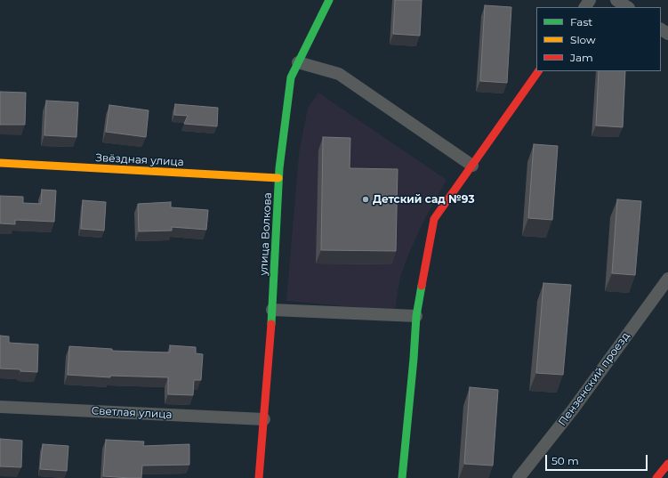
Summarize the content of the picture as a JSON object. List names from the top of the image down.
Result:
{
  "streets": {
    "street": [
      "Звёздная улица",
      "улица Волкова",
      "Пензенский проезд",
      "Светлая улица"
    ]
  },
  "crossings": [
    ["Звёздная улица", "улица Волкова"],
    ["улица Волкова", "Светлая улица"]
  ],
  "places": ["Детский сад №93"],
  "legend": ["Fast", "Slow", "Jam"],
  "scale_bar": "50 m"
}
